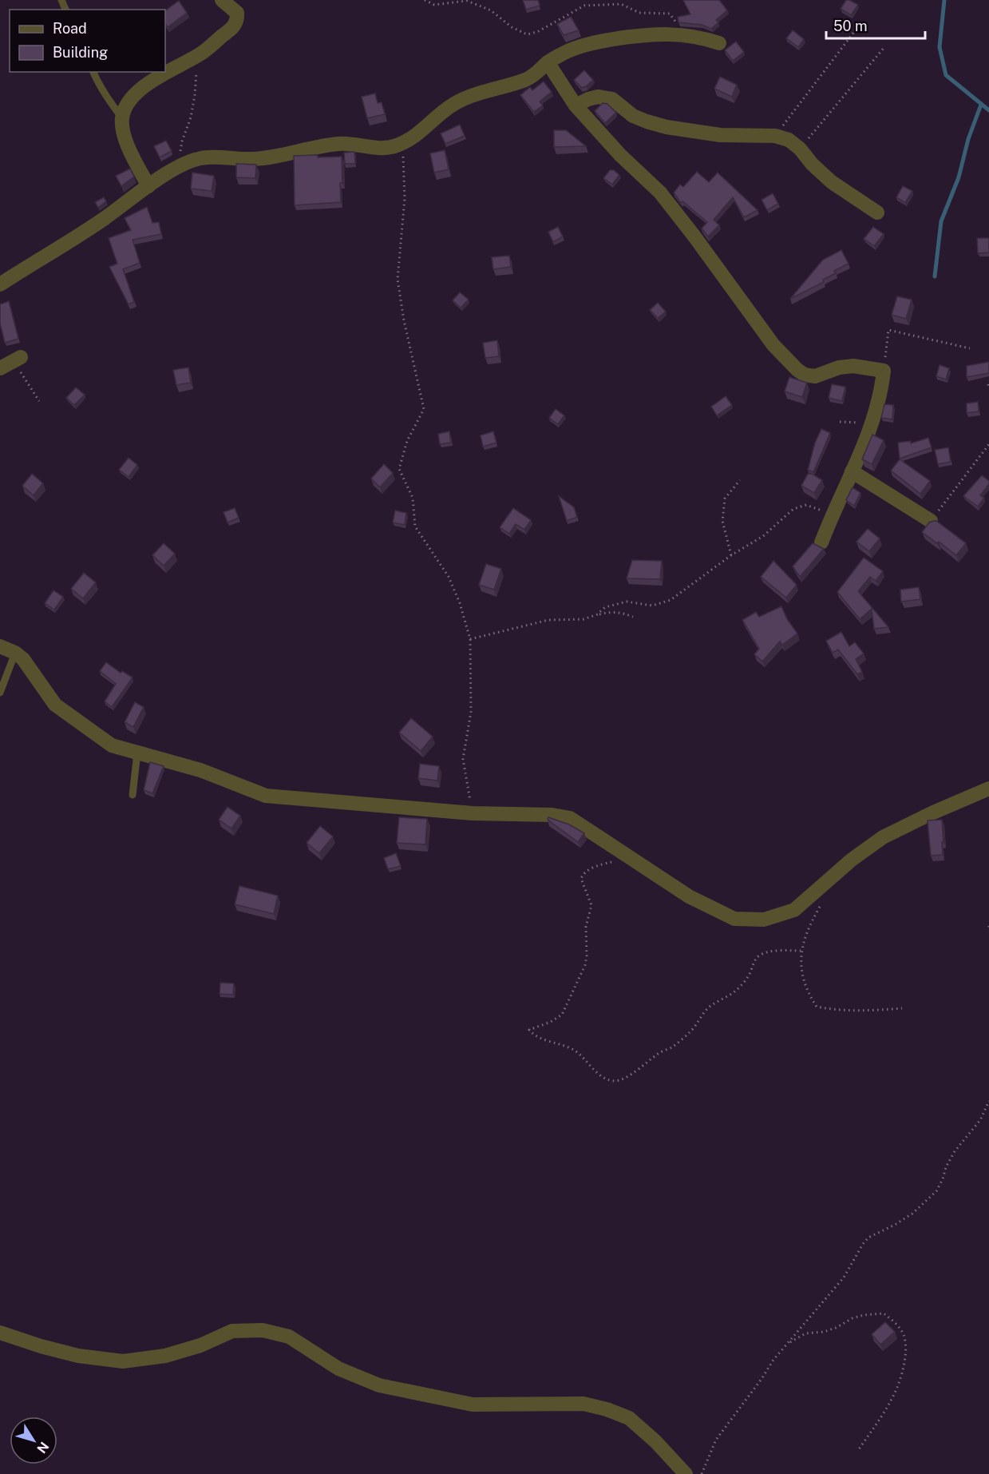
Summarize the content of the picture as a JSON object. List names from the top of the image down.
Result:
{
  "legend": ["Road", "Building"],
  "scale_bar": "50 m",
  "north": "bottom right"
}
